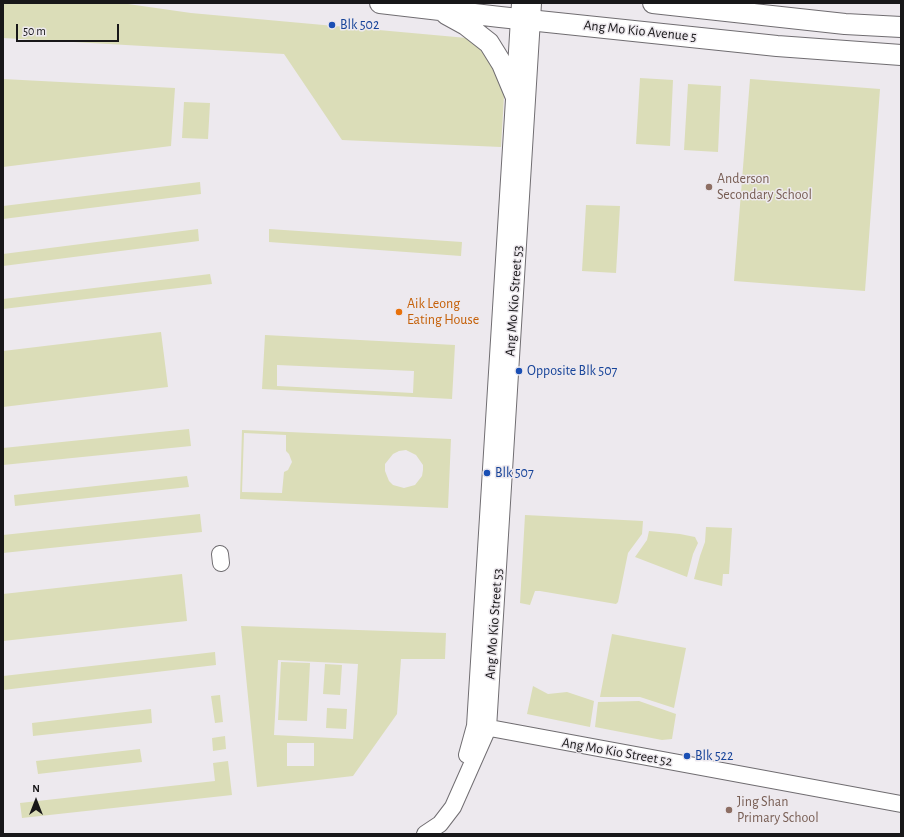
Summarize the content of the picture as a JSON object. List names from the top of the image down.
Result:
{
  "streets": {
    "main road": ["Ang Mo Kio Avenue 5"],
    "street": ["Ang Mo Kio Street 53", "Ang Mo Kio Street 52"]
  },
  "crossings": [
    ["Ang Mo Kio Avenue 5", "Ang Mo Kio Street 53"],
    ["Ang Mo Kio Street 53", "Ang Mo Kio Street 52"]
  ],
  "places": [
    "Blk 502",
    "Anderson Secondary School",
    "Aik Leong Eating House",
    "Opposite Blk 507",
    "Blk 507",
    "Blk 522",
    "Jing Shan Primary School"
  ],
  "scale_bar": "50 m",
  "north": "top"
}
